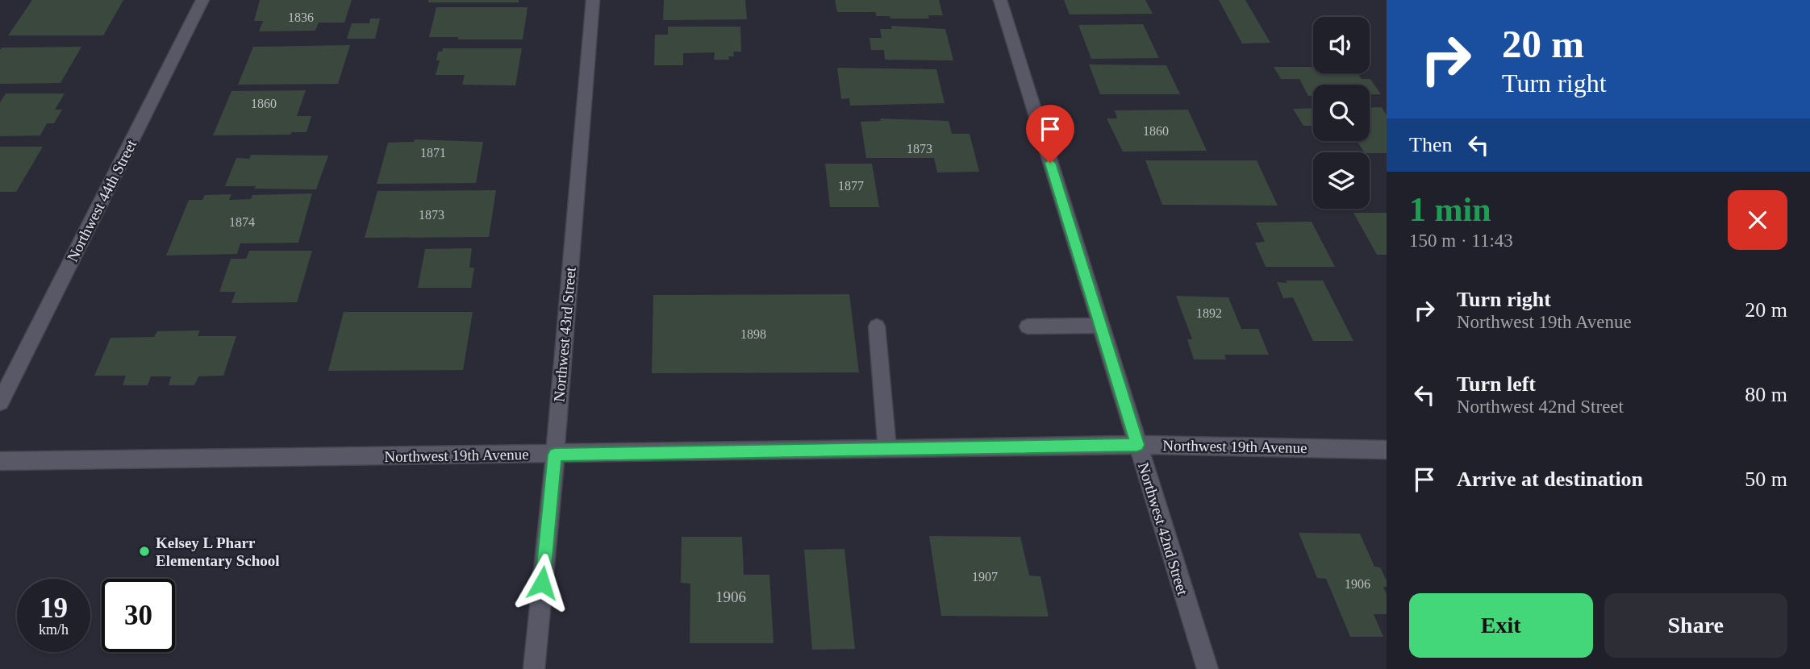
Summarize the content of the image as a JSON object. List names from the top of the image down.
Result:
{
  "streets": {
    "street": [
      "Northwest 44th Street",
      "Northwest 43rd Street",
      "Northwest 19th Avenue",
      "Northwest 42nd Street"
    ]
  },
  "crossings": [
    ["Northwest 43rd Street", "Northwest 19th Avenue"],
    ["Northwest 19th Avenue", "Northwest 42nd Street"]
  ],
  "places": ["Kelsey L Pharr Elementary School"],
  "house_numbers": [
    "1836",
    "1860",
    "1860",
    "1873",
    "1871",
    "1877",
    "1873",
    "1874",
    "1892",
    "1898",
    "1907",
    "1906",
    "1906"
  ],
  "page": {
    "turn": ["20 m", "Turn right"],
    "then": "Then",
    "heading": ["1 min", "150 m · 11:43"],
    "list": [
      {
        "name": "Turn right",
        "note": "Northwest 19th Avenue",
        "value": "20 m"
      },
      {
        "name": "Turn left",
        "note": "Northwest 42nd Street",
        "value": "80 m"
      },
      {
        "name": "Arrive at destination",
        "value": "50 m"
      }
    ],
    "speed": "19 km/h",
    "limit": "30",
    "buttons": ["Exit", "Share"]
  }
}
